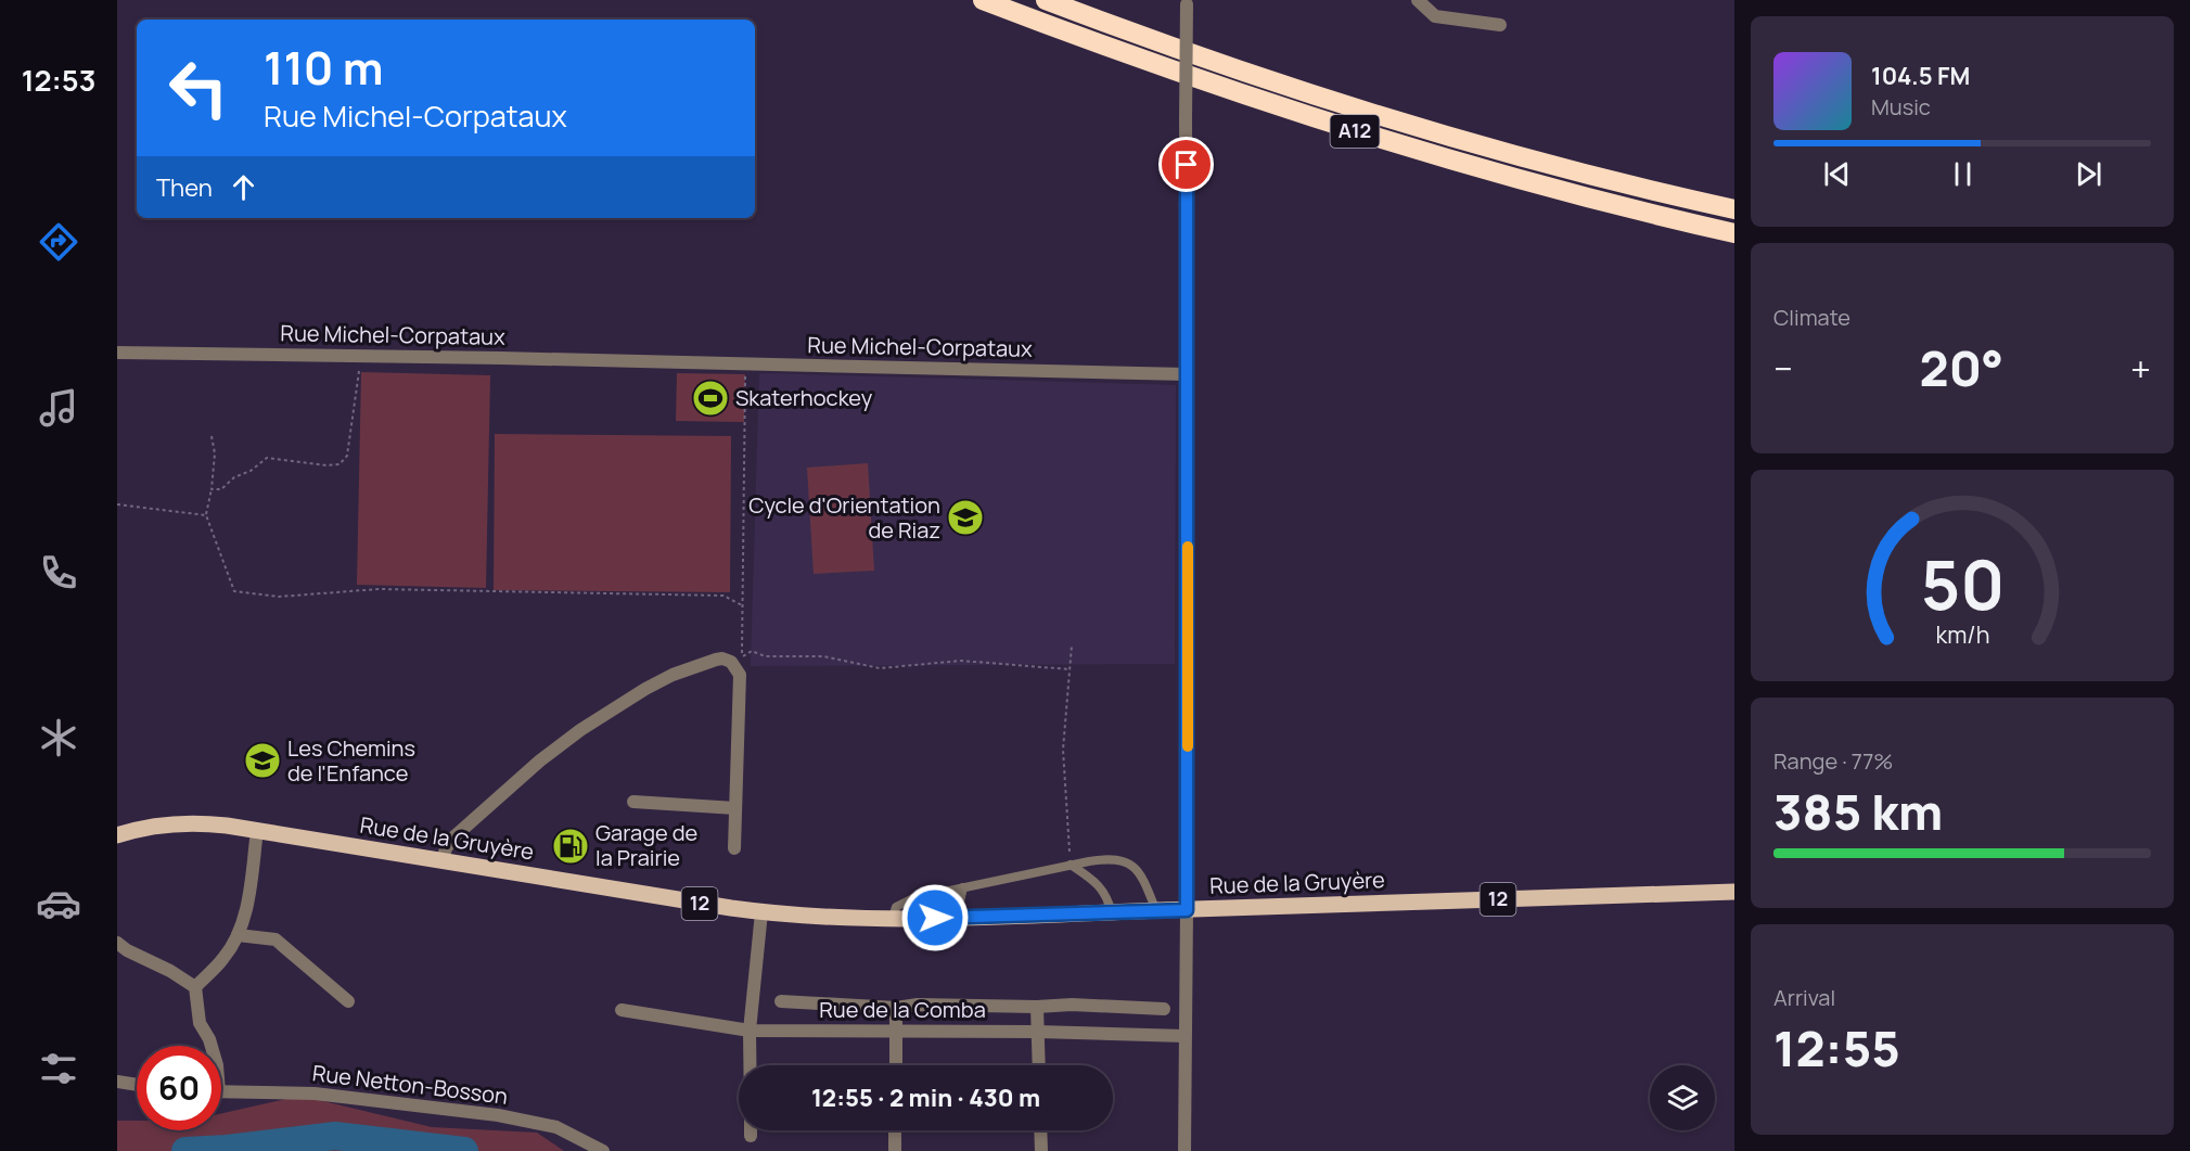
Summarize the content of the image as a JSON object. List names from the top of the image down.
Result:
{
  "streets": {
    "highway": ["A12"],
    "main road": ["Rue de la Gruyère", "12"],
    "street": ["Rue Michel-Corpataux", "Rue de la Comba", "Rue Netton-Bosson"]
  },
  "places": {
    "sports": ["Skaterhockey"],
    "school or university": ["Cycle d'Orientation de Riaz", "Les Chemins de l'Enfance"],
    "fuel station": ["Garage de la Prairie"]
  },
  "page": {
    "tabs": "12:53",
    "turn": ["110 m", "Rue Michel-Corpataux"],
    "song": ["104.5 FM", "Music"],
    "then": "Then",
    "tile": [
      "Climate",
      ["Range · 77%", "385 km"],
      ["Arrival", "12:55"]
    ],
    "heat": ["−", "20°", "+"],
    "limit": "60",
    "trip": "12:55 · 2 min · 430 m",
    "gauge": ["50", "km/h"]
  }
}
